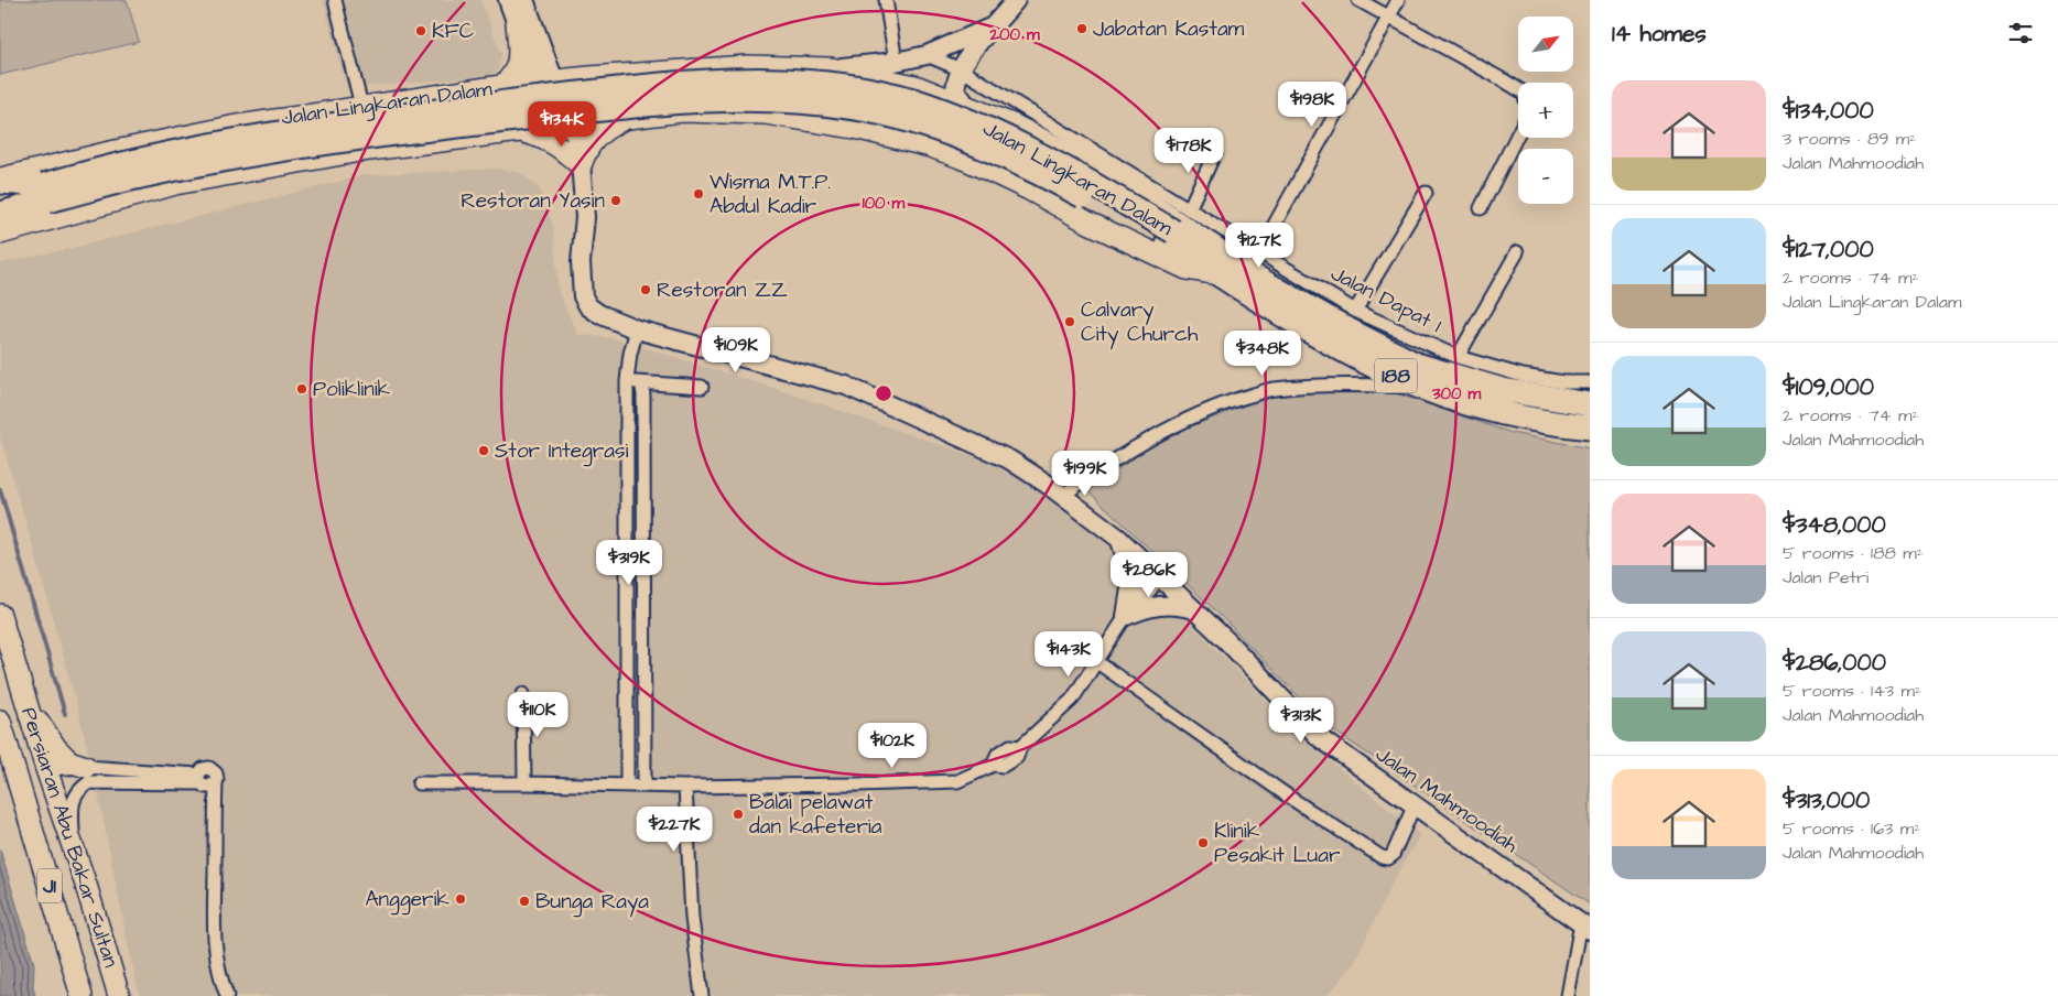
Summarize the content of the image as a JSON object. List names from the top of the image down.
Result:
{
  "streets": {
    "highway": ["Jalan Lingkaran Dalam", "188"],
    "main road": ["Jalan Mahmoodiah", "Persiaran Abu Bakar Sultan", "J1"],
    "street": ["Jalan Dapat 1"]
  },
  "crossings": [
    ["Jalan Lingkaran Dalam", "Jalan Mahmoodiah"]
  ],
  "places": [
    "Jabatan Kastam",
    "KFC",
    "Wisma M.T.P. Abdul Kadir",
    "Restoran Yasin",
    "Restoran ZZ",
    "Calvary City Church",
    "Poliklinik",
    "Stor Integrasi",
    "Balai pelawat dan kafeteria",
    "Klinik Pesakit Luar",
    "Anggerik",
    "Bunga Raya"
  ],
  "north": "top right",
  "page": {
    "heading": "14 homes",
    "map_buttons": ["+", "−"],
    "list": [
      {
        "name": "$134,000",
        "note": "3 rooms · 89 m² · Jalan Mahmoodiah"
      },
      {
        "name": "$127,000",
        "note": "2 rooms · 74 m² · Jalan Lingkaran Dalam"
      },
      {
        "name": "$109,000",
        "note": "2 rooms · 74 m² · Jalan Mahmoodiah"
      },
      {
        "name": "$348,000",
        "note": "5 rooms · 188 m² · Jalan Petri"
      },
      {
        "name": "$286,000",
        "note": "5 rooms · 143 m² · Jalan Mahmoodiah"
      },
      {
        "name": "$313,000",
        "note": "5 rooms · 163 m² · Jalan Mahmoodiah"
      }
    ],
    "price": [
      "$198K",
      "$134K",
      "$178K",
      "$127K",
      "$109K",
      "$348K",
      "$199K",
      "$319K",
      "$286K",
      "$143K",
      "$110K",
      "$313K",
      "$102K",
      "$227K"
    ]
  },
  "rings": ["200 m", "100 m", "300 m"]
}
